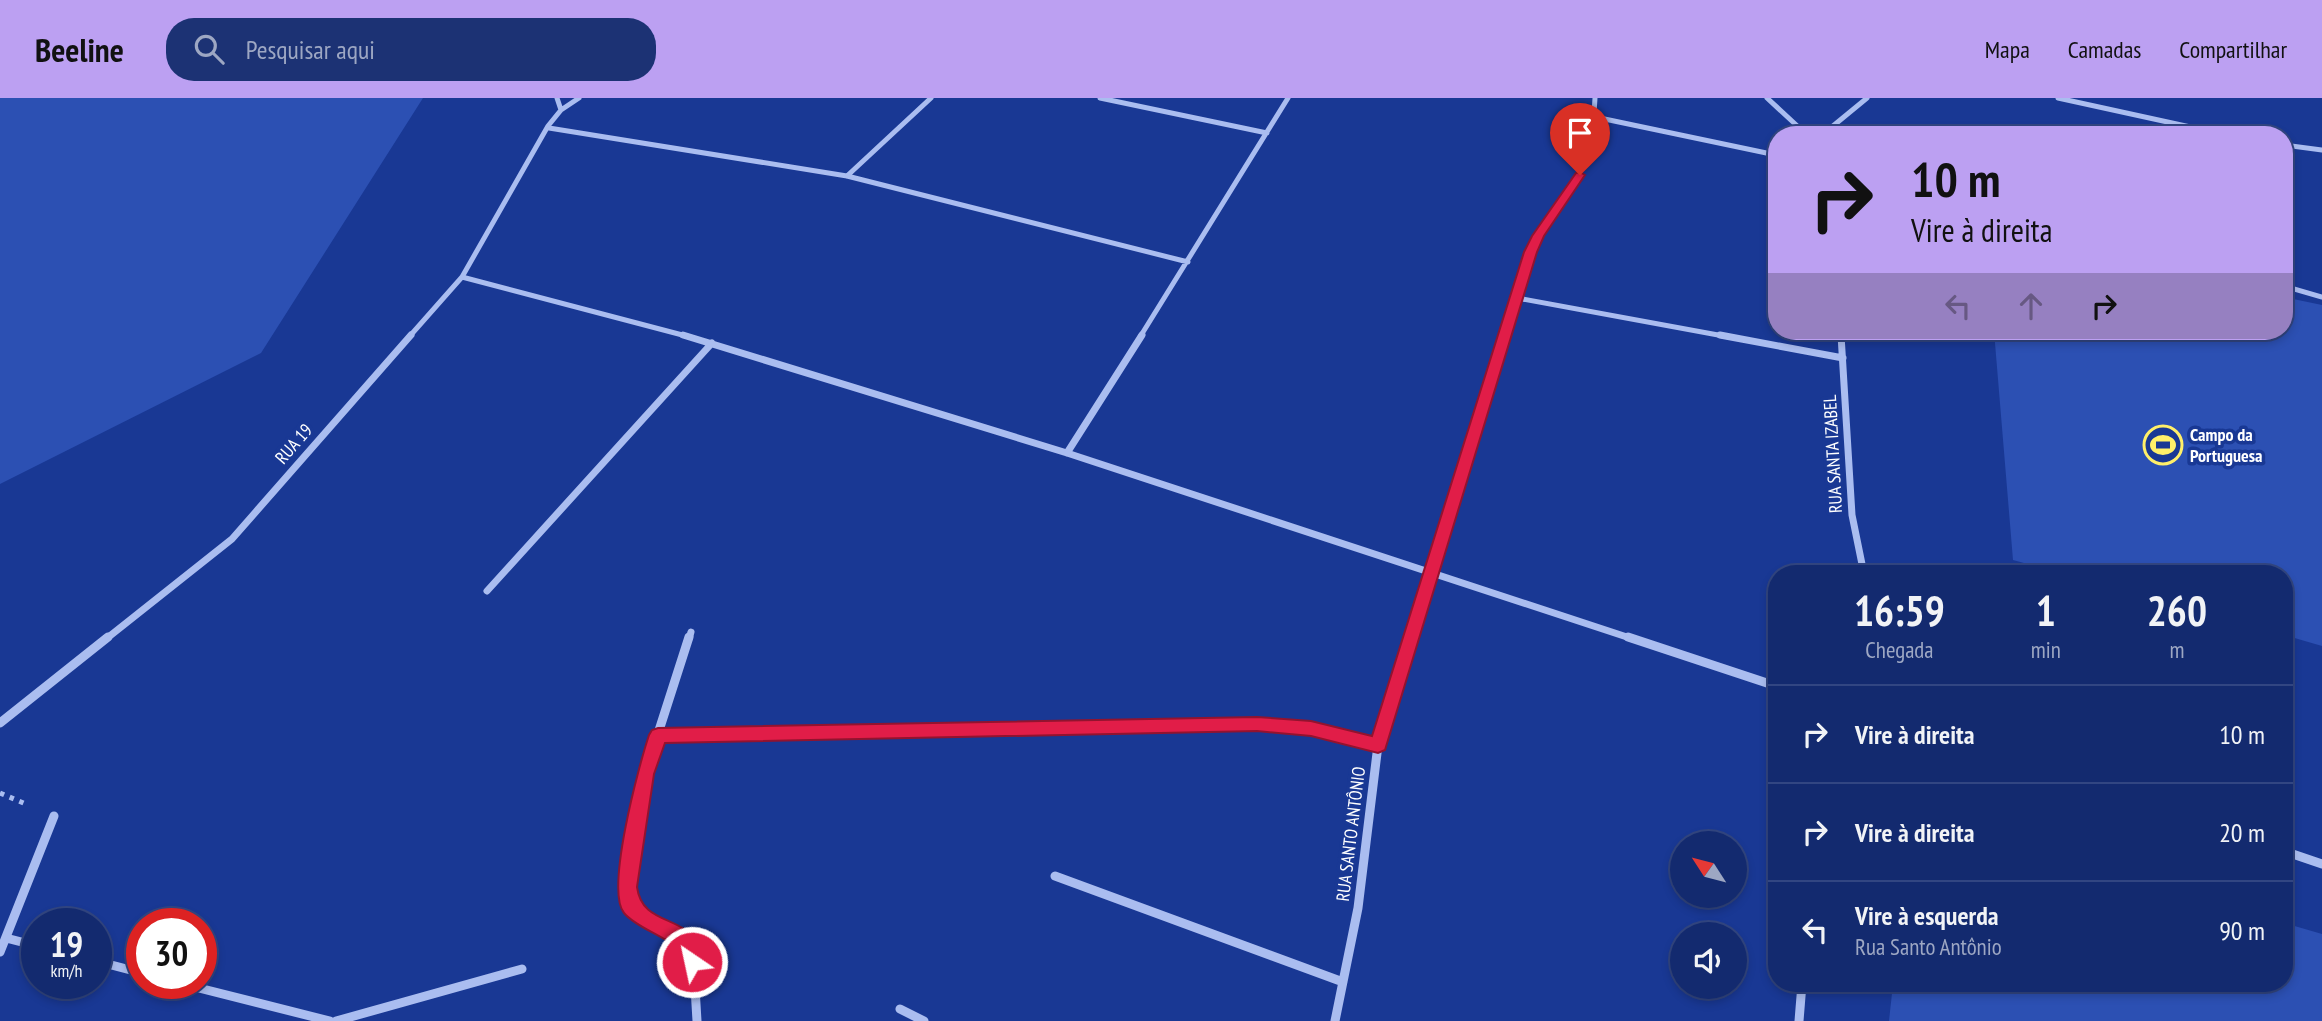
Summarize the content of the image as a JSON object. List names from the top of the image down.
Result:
{
  "streets": {
    "street": ["RUA 19", "RUA SANTA IZABEL", "RUA SANTO ANTÔNIO"]
  },
  "places": {
    "sports": ["Campo da Portuguesa"]
  },
  "north": "top left",
  "page": {
    "header": "Beeline",
    "search": "Pesquisar aqui",
    "nav": ["Mapa", "Camadas", "Compartilhar"],
    "turn": ["10 m", "Vire à direita"],
    "eta": [
      "16:59",
      "Chegada",
      "1",
      "min",
      "260",
      "m"
    ],
    "list": [
      {
        "name": "Vire à direita",
        "value": "10 m"
      },
      {
        "name": "Vire à direita",
        "value": "20 m"
      },
      {
        "name": "Vire à esquerda",
        "note": "Rua Santo Antônio",
        "value": "90 m"
      }
    ],
    "speed": "19 km/h",
    "limit": "30"
  }
}
